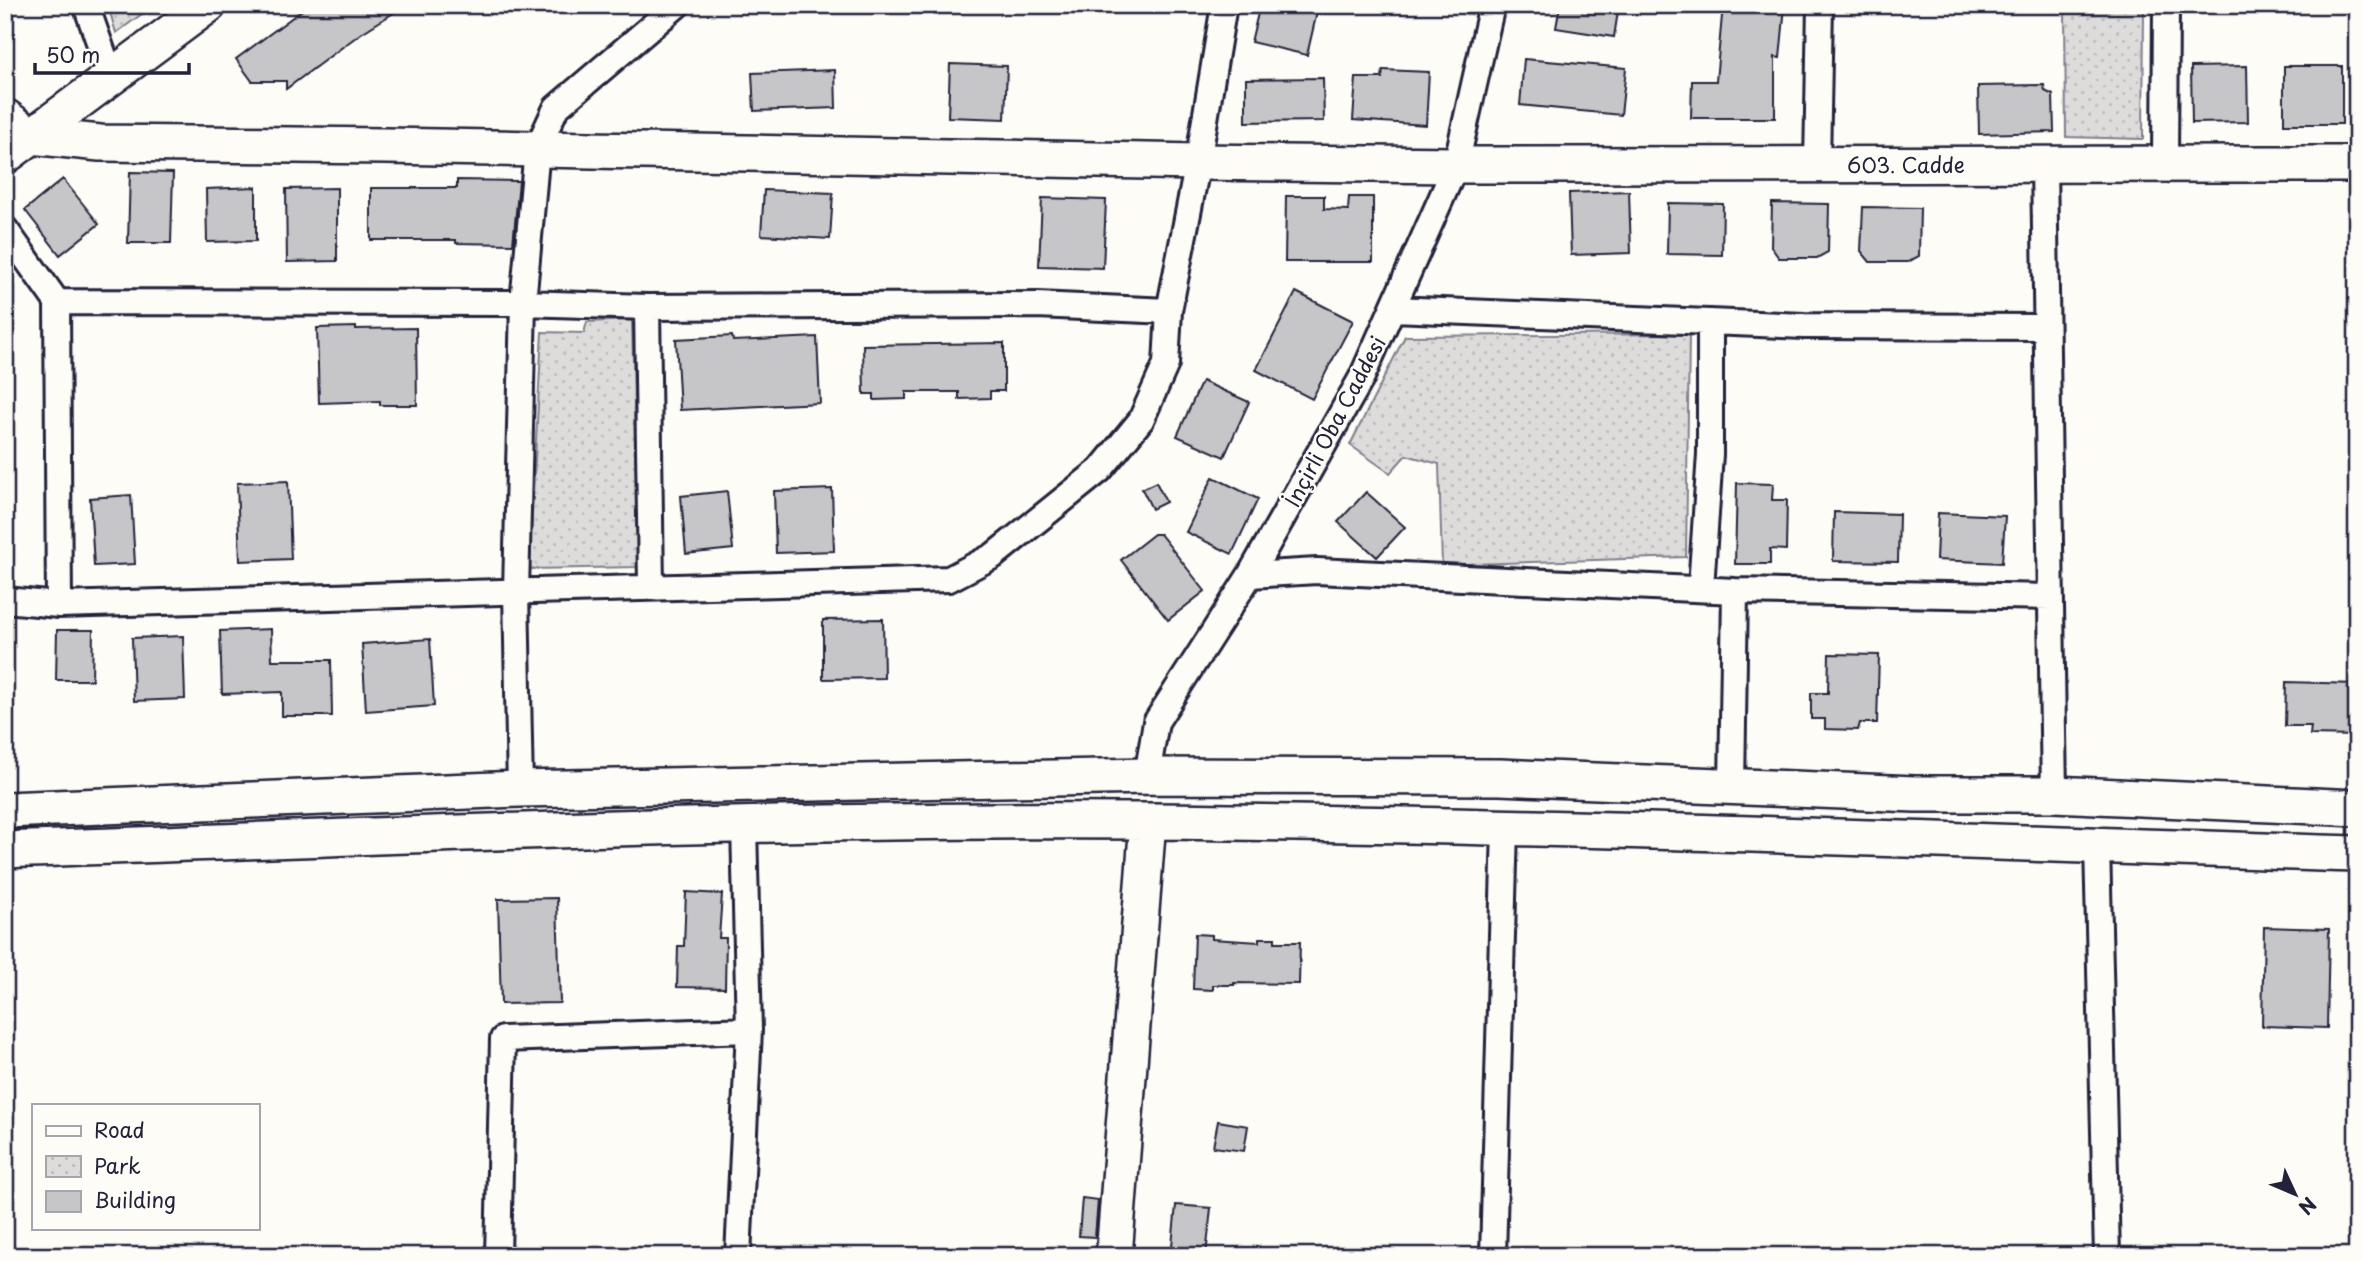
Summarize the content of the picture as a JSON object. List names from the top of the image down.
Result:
{
  "streets": {
    "main road": ["603. Cadde"],
    "street": ["İnçirli Oba Caddesi"]
  },
  "crossings": [
    ["603. Cadde", "İnçirli Oba Caddesi"]
  ],
  "legend": ["Road", "Park", "Building"],
  "scale_bar": "50 m",
  "north": "bottom right"
}
